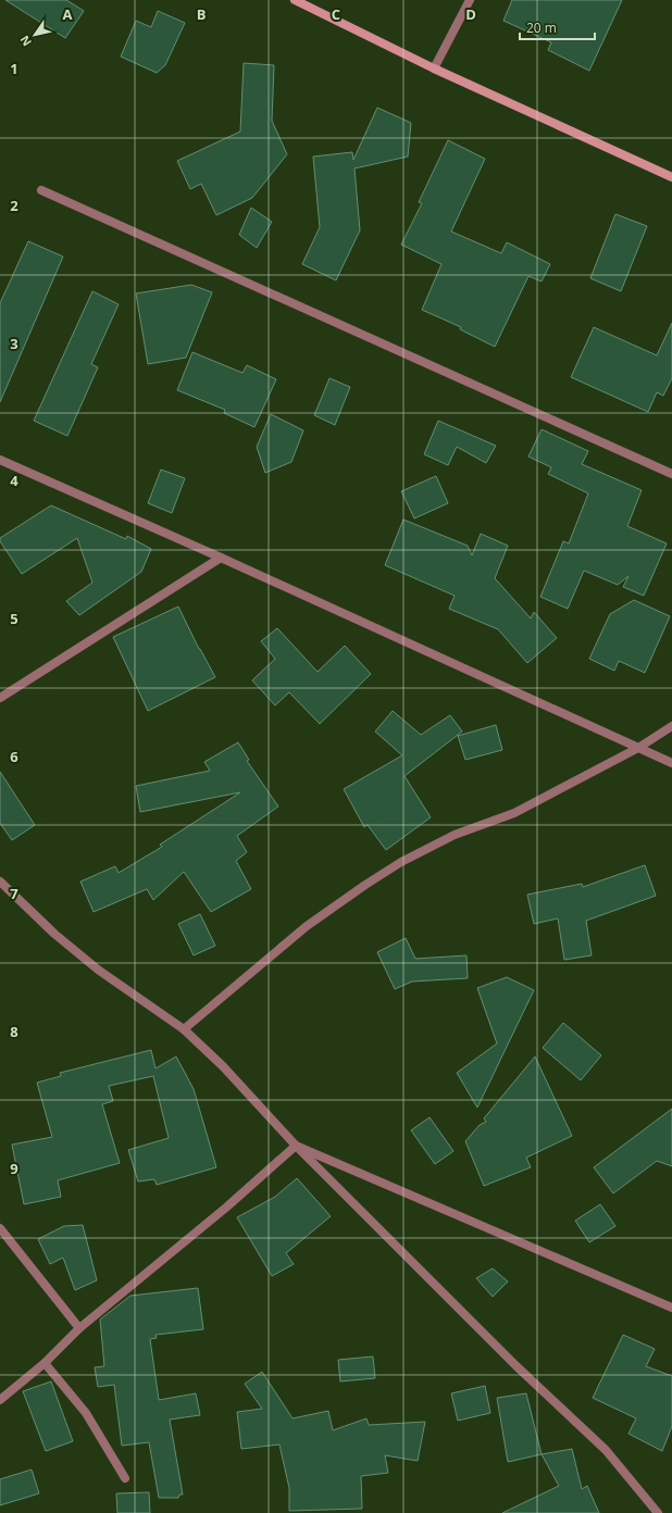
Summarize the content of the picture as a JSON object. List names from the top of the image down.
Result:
{
  "scale_bar": "20 m",
  "north": "bottom left",
  "grid": {
    "columns": [
      "A",
      "B",
      "C",
      "D"
    ],
    "rows": [
      "1",
      "2",
      "3",
      "4",
      "5",
      "6",
      "7",
      "8",
      "9"
    ]
  }
}
